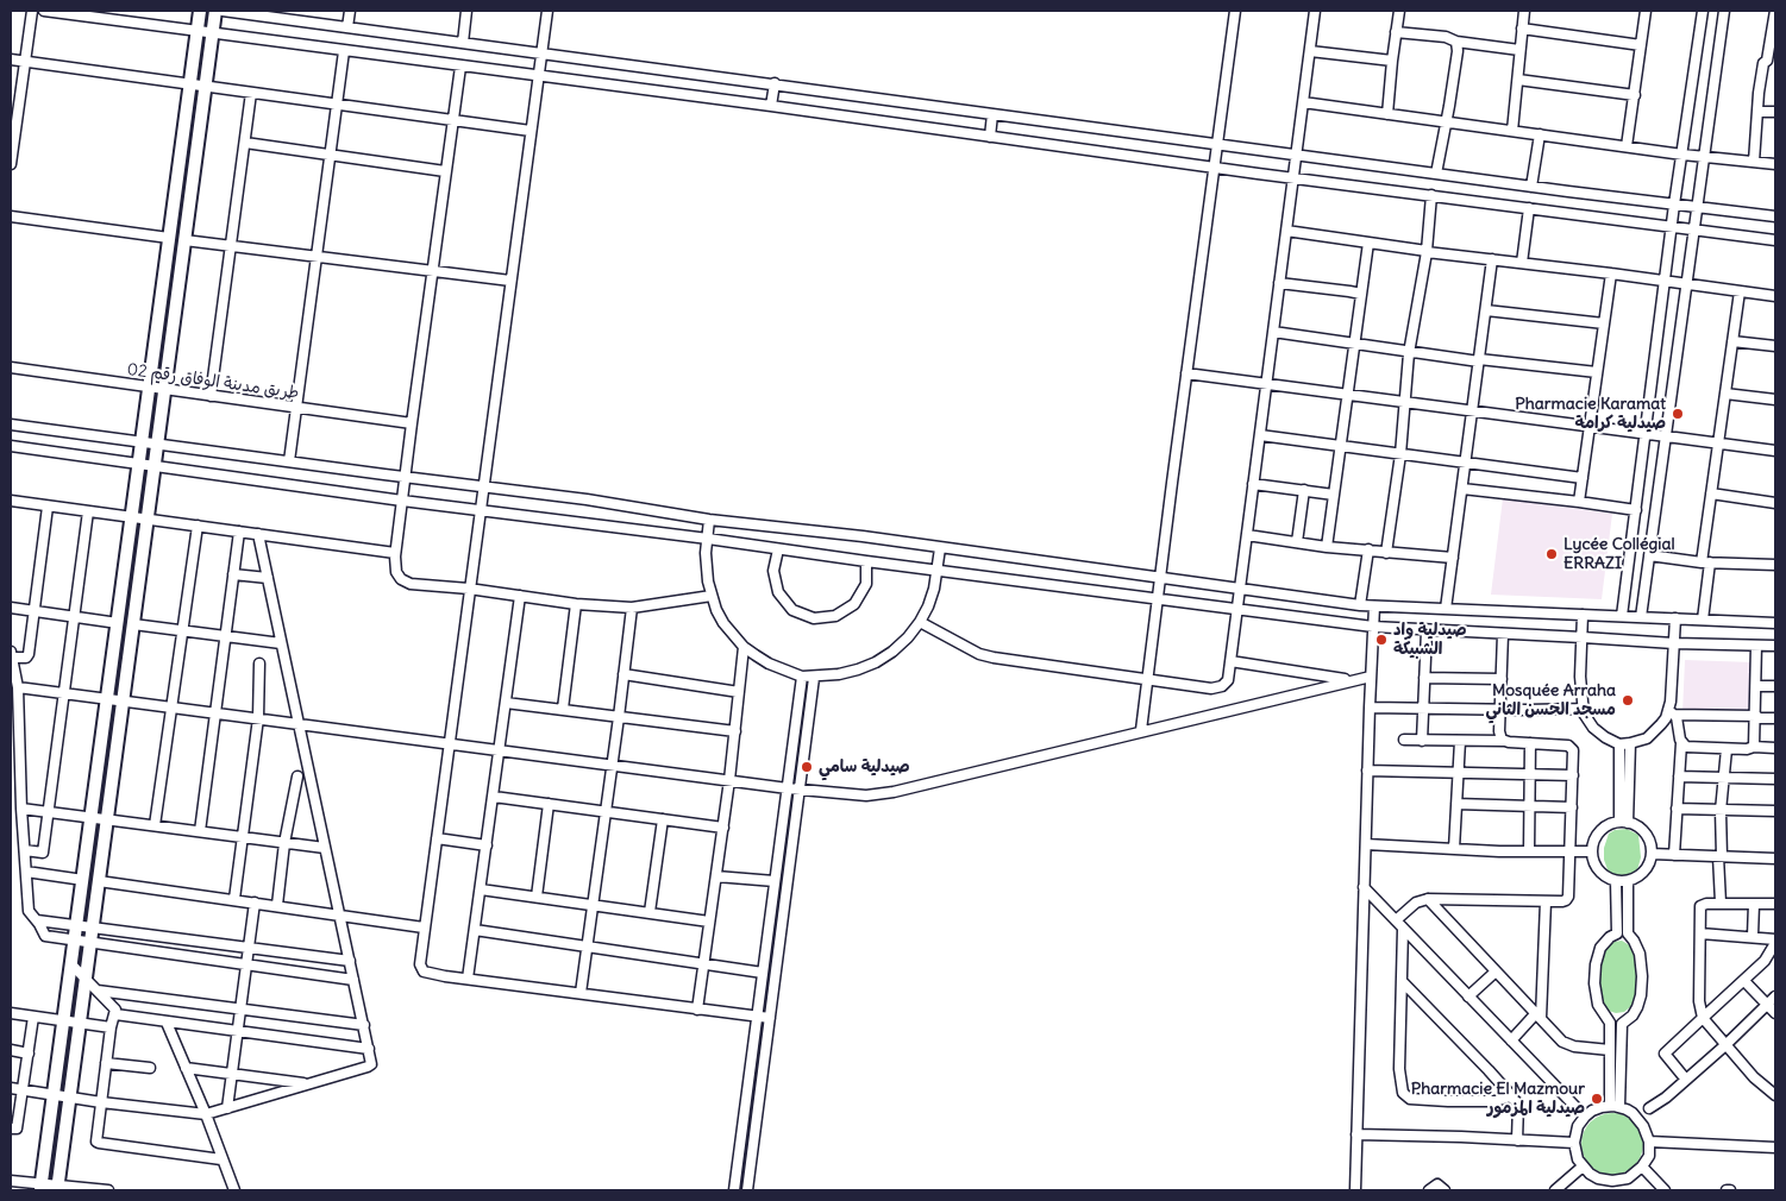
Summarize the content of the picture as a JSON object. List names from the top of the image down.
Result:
{
  "streets": {
    "street": ["طريق مدينة الوفاق رقم 02"]
  },
  "places": [
    "Pharmacie Karamat صيدلية كرامة",
    "Lycée Collégial ERRAZI",
    "صيدلية واد الشبيكة",
    "Mosquée Arraha مسجد الحسن الثاني",
    "صيدلية سامي",
    "Pharmacie El Mazmour صيدلية المزمور"
  ]
}
